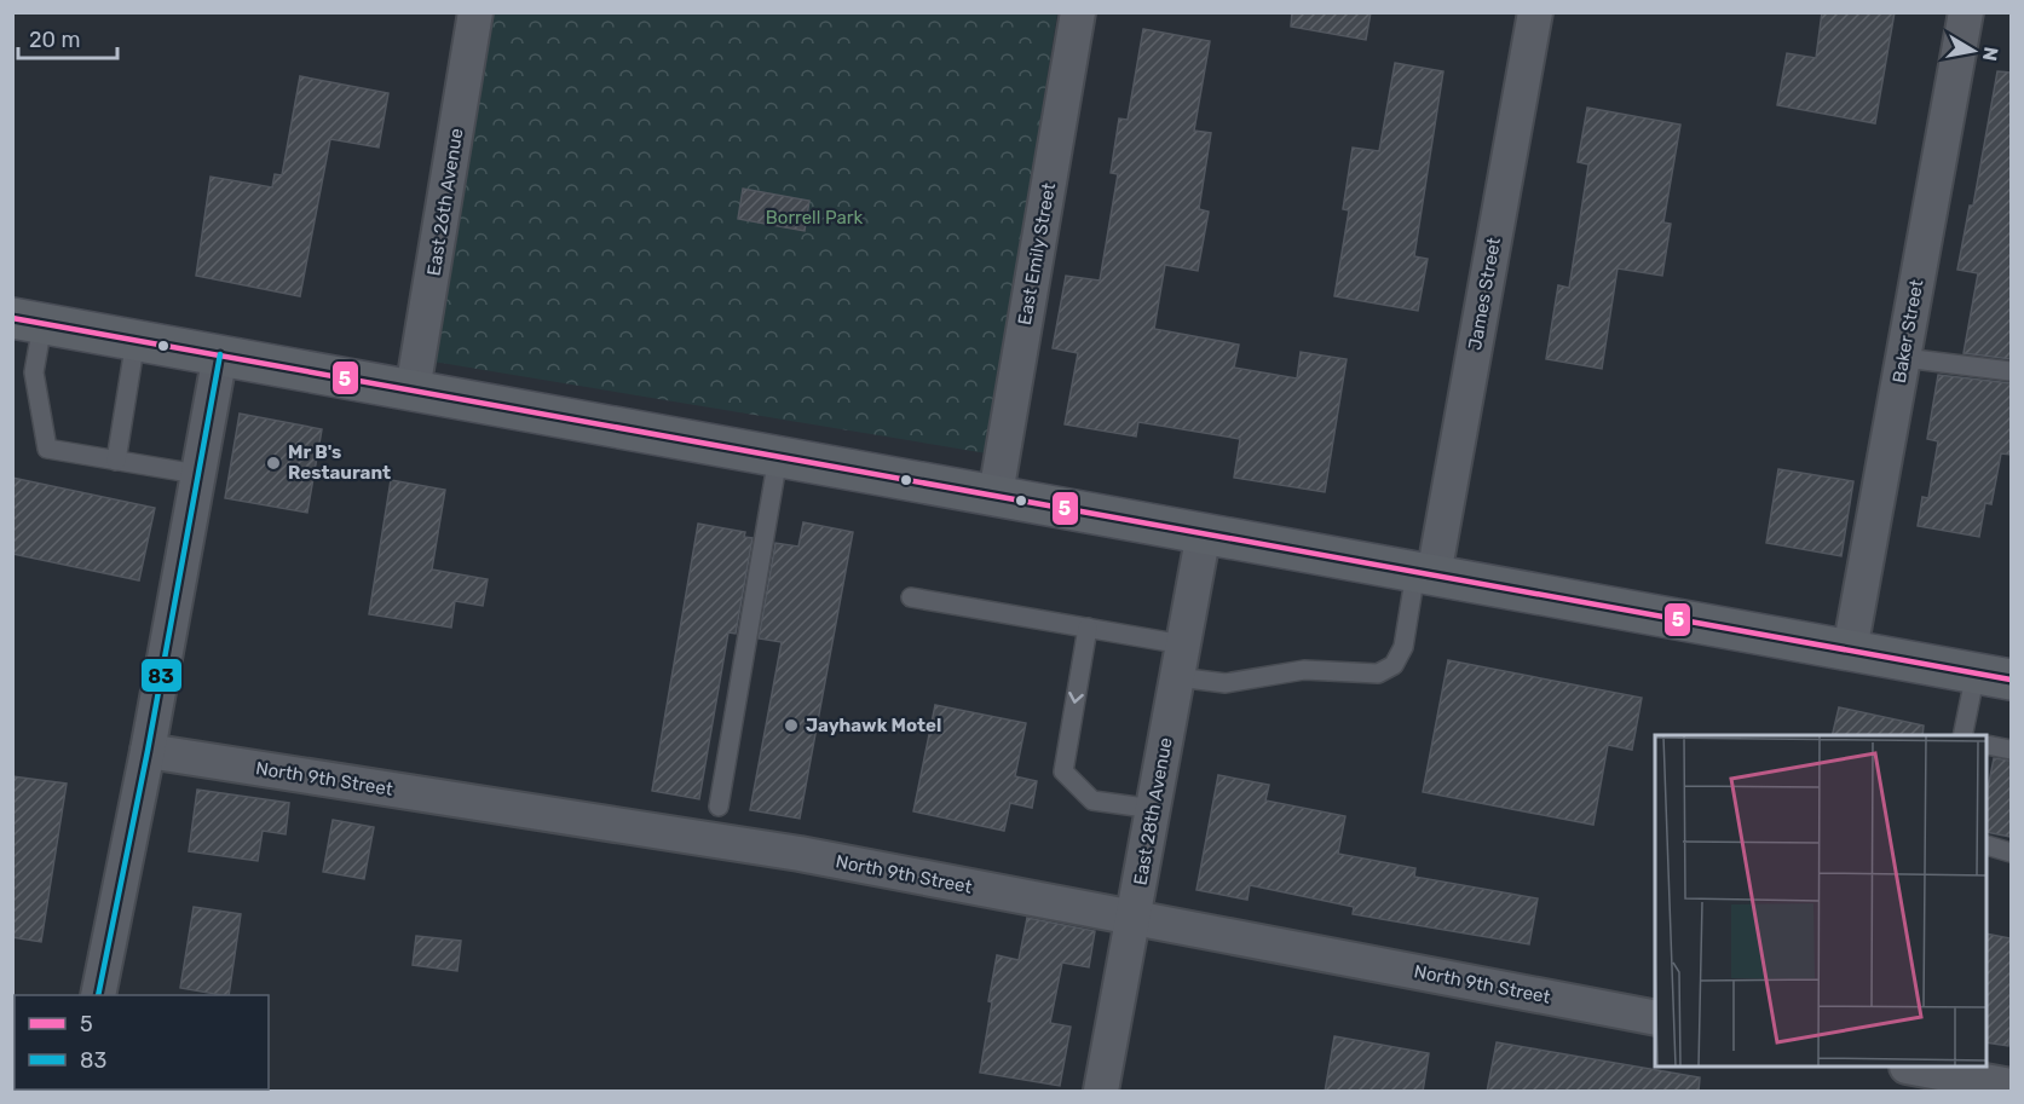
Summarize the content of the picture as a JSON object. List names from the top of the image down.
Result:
{
  "streets": {
    "street": [
      "East 26th Avenue",
      "East Emily Street",
      "James Street",
      "Baker Street",
      "North 9th Street",
      "East 28th Avenue"
    ]
  },
  "crossings": [
    ["North 9th Street", "East 28th Avenue"]
  ],
  "parks": ["Borrell Park"],
  "places": ["Mr B's Restaurant", "Jayhawk Motel"],
  "lines": ["transit line 5", "transit line 83"],
  "legend": ["5", "83"],
  "scale_bar": "20 m",
  "north": "right"
}
